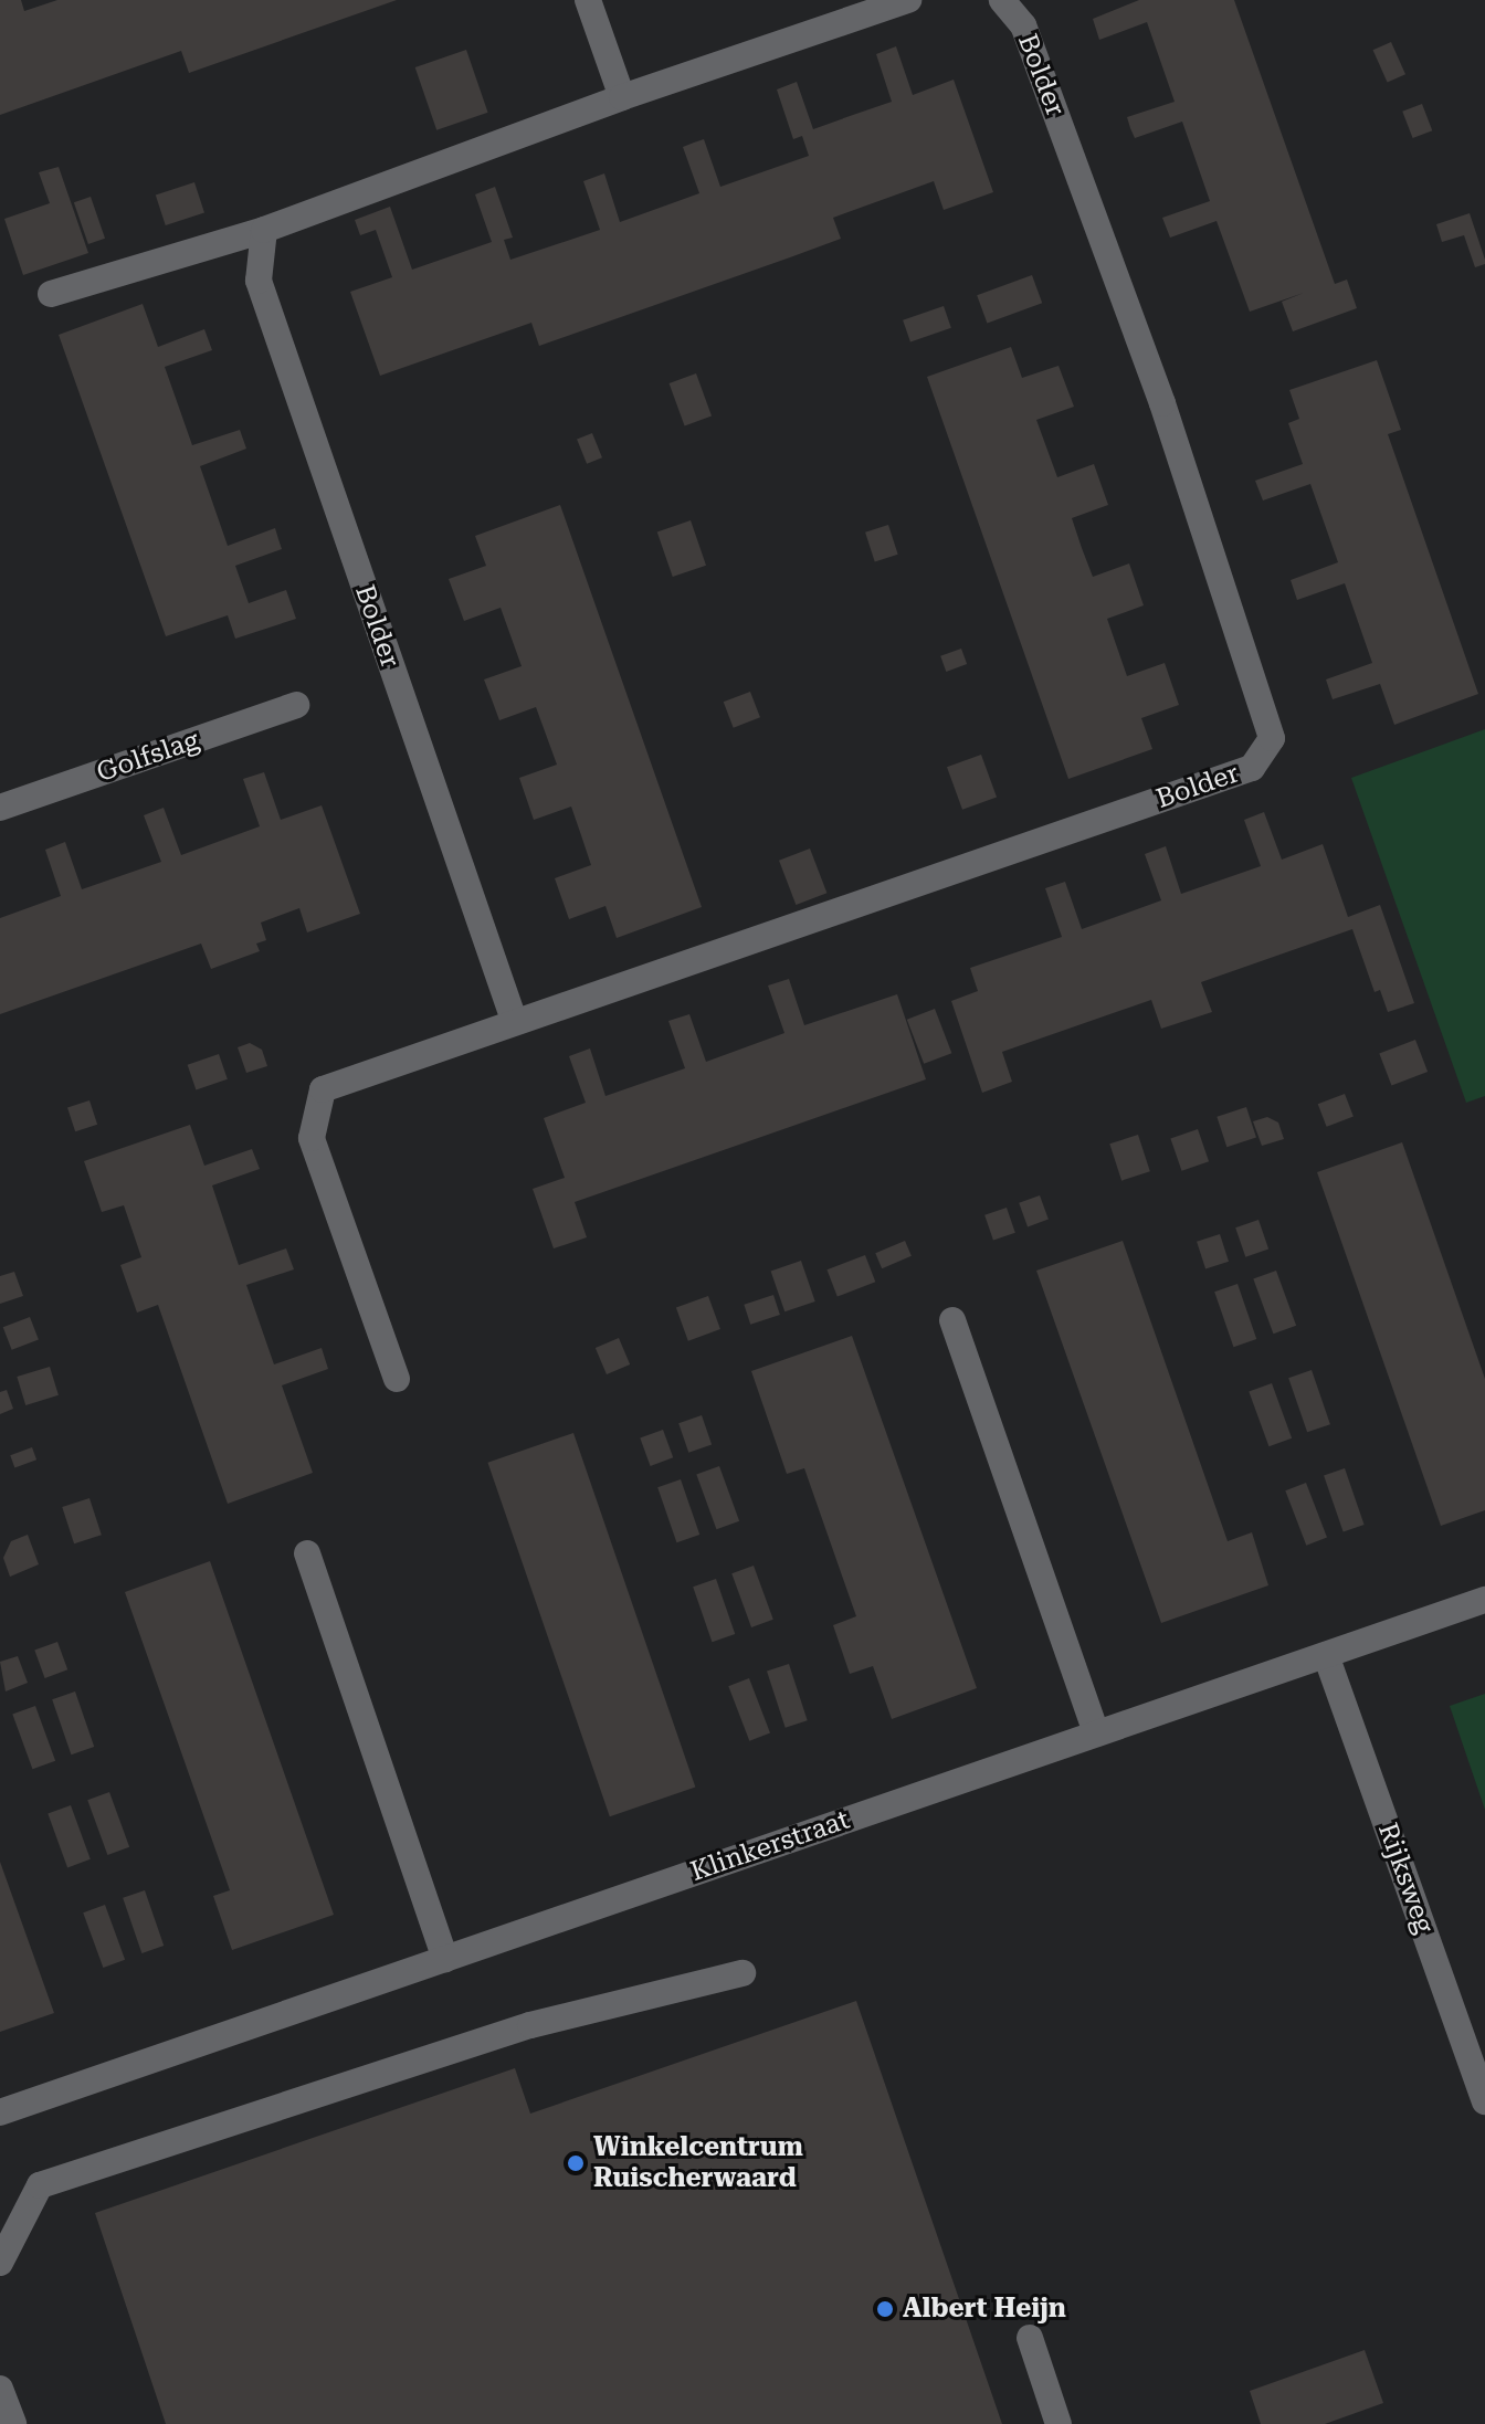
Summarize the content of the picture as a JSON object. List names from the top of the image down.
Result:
{
  "streets": {
    "street": [
      "Bolder",
      "Golfslag",
      "Klinkerstraat",
      "Rijksweg"
    ]
  },
  "crossings": [
    ["Klinkerstraat", "Rijksweg"]
  ],
  "places": ["Winkelcentrum Ruischerwaard", "Albert Heijn"]
}
